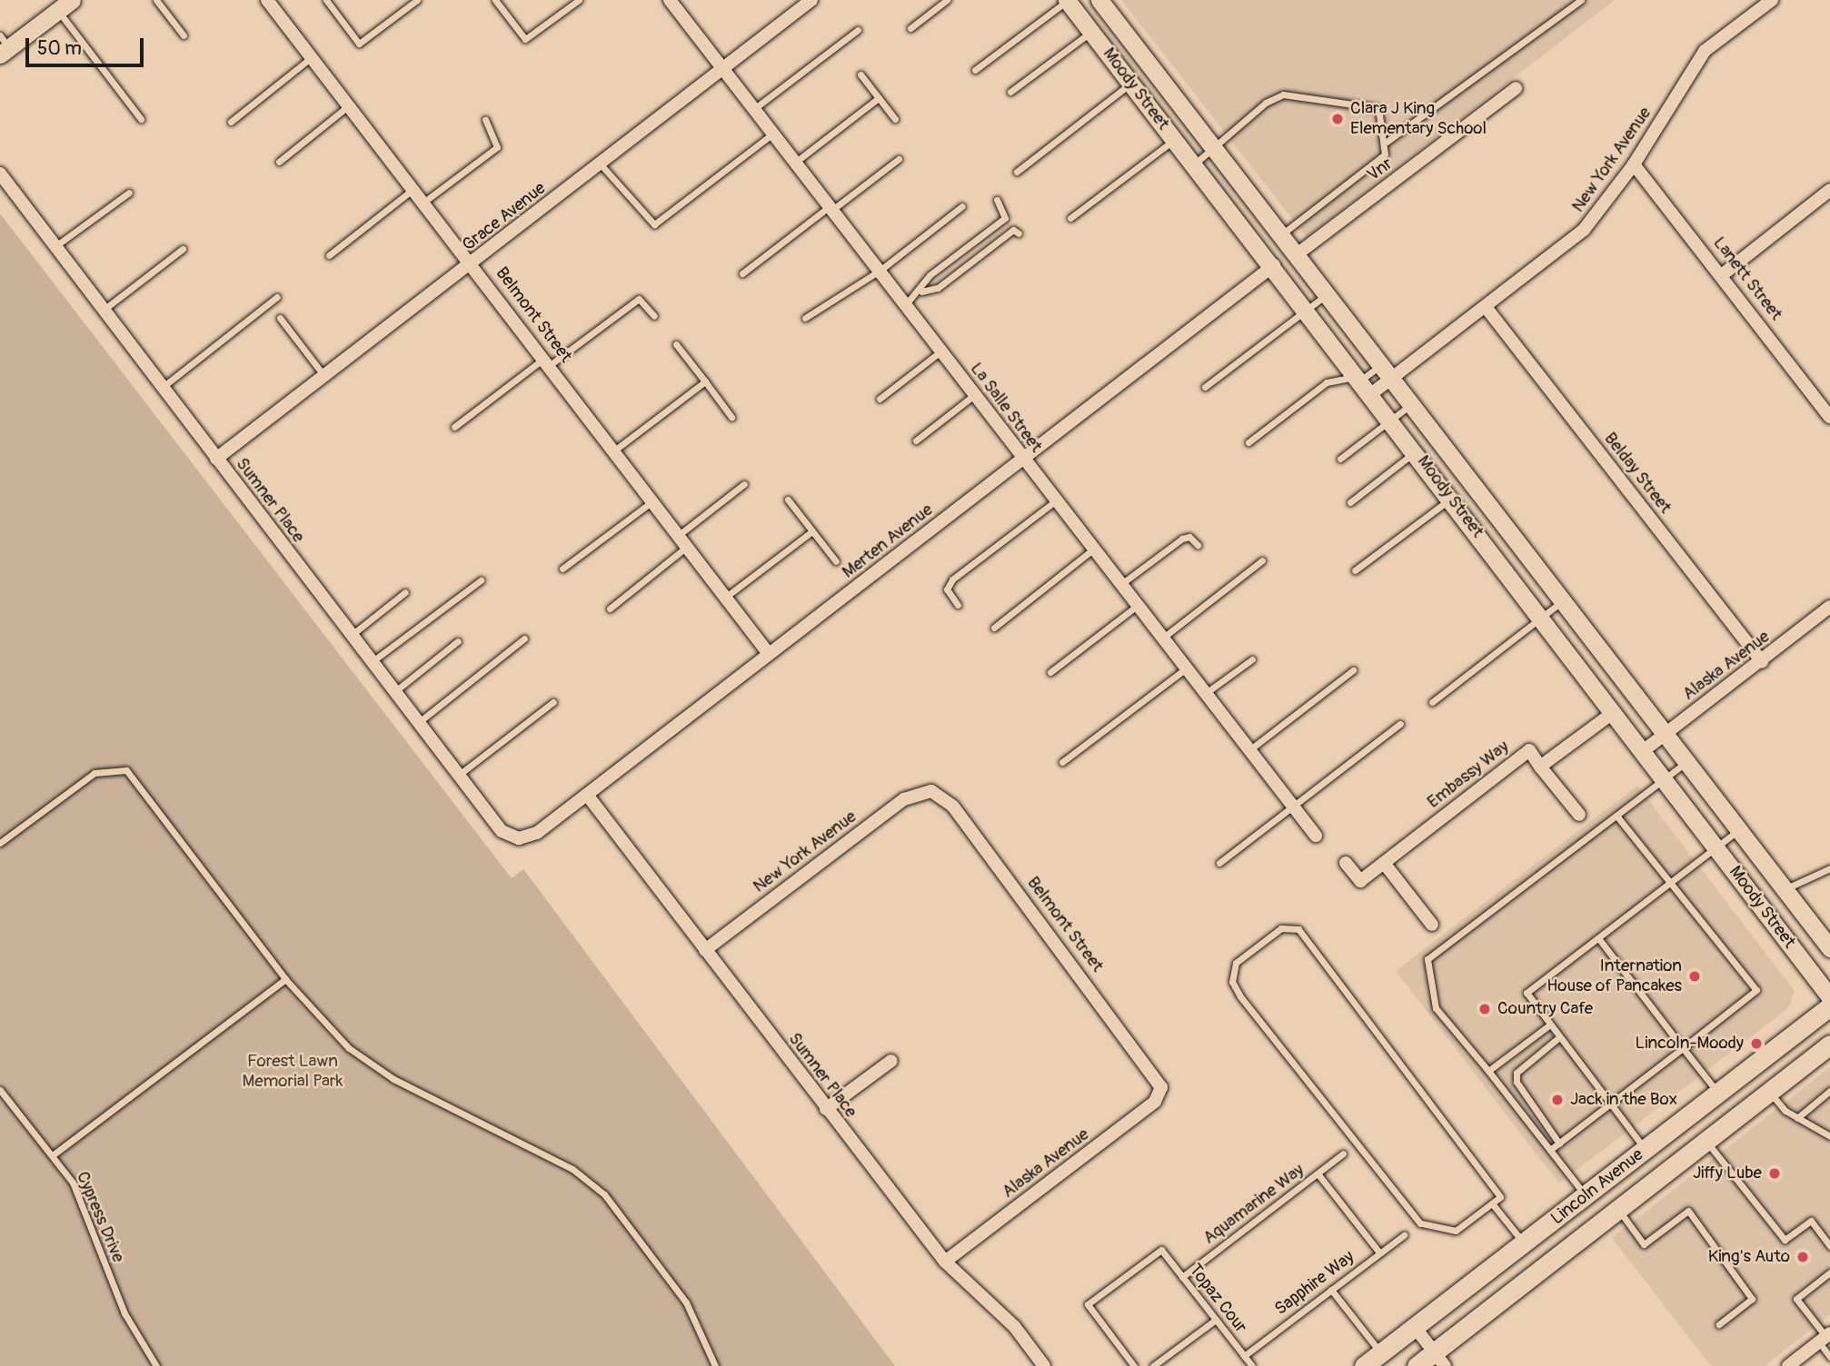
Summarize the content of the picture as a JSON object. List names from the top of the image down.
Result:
{
  "streets": {
    "main road": ["Moody Street", "Lincoln Avenue"],
    "street": [
      "New York Avenue",
      "Vnr",
      "Grace Avenue",
      "Lanett Street",
      "Belmont Street",
      "La Salle Street",
      "Belday Street",
      "Sumner Place",
      "Merten Avenue",
      "Alaska Avenue",
      "Embassy Way"
    ],
    "lane": [
      "Aquamarine Way",
      "Cypress Drive",
      "Sapphire Way",
      "Topaz Cour"
    ]
  },
  "crossings": [
    ["Moody Street", "New York Avenue"],
    ["Moody Street", "Vnr"],
    ["Moody Street", "Merten Avenue"],
    ["Moody Street", "Alaska Avenue"],
    ["New York Avenue", "Lanett Street"],
    ["New York Avenue", "Belmont Street"],
    ["New York Avenue", "Belday Street"],
    ["New York Avenue", "Sumner Place"],
    ["Grace Avenue", "Belmont Street"],
    ["Grace Avenue", "La Salle Street"],
    ["Grace Avenue", "Sumner Place"],
    ["Belmont Street", "Merten Avenue"],
    ["Belmont Street", "Alaska Avenue"],
    ["La Salle Street", "Merten Avenue"],
    ["Belday Street", "Alaska Avenue"],
    ["Sumner Place", "Merten Avenue"],
    ["Sumner Place", "Alaska Avenue"],
    ["Aquamarine Way", "Topaz Cour"],
    ["Sapphire Way", "Topaz Cour"]
  ],
  "parks": ["Forest Lawn Memorial Park"],
  "places": [
    "Clara J King Elementary School",
    "Internation House of Pancakes",
    "Country Cafe",
    "Lincoln-Moody",
    "Jack in the Box",
    "Jiffy Lube",
    "King's Auto"
  ],
  "scale_bar": "50 m"
}
